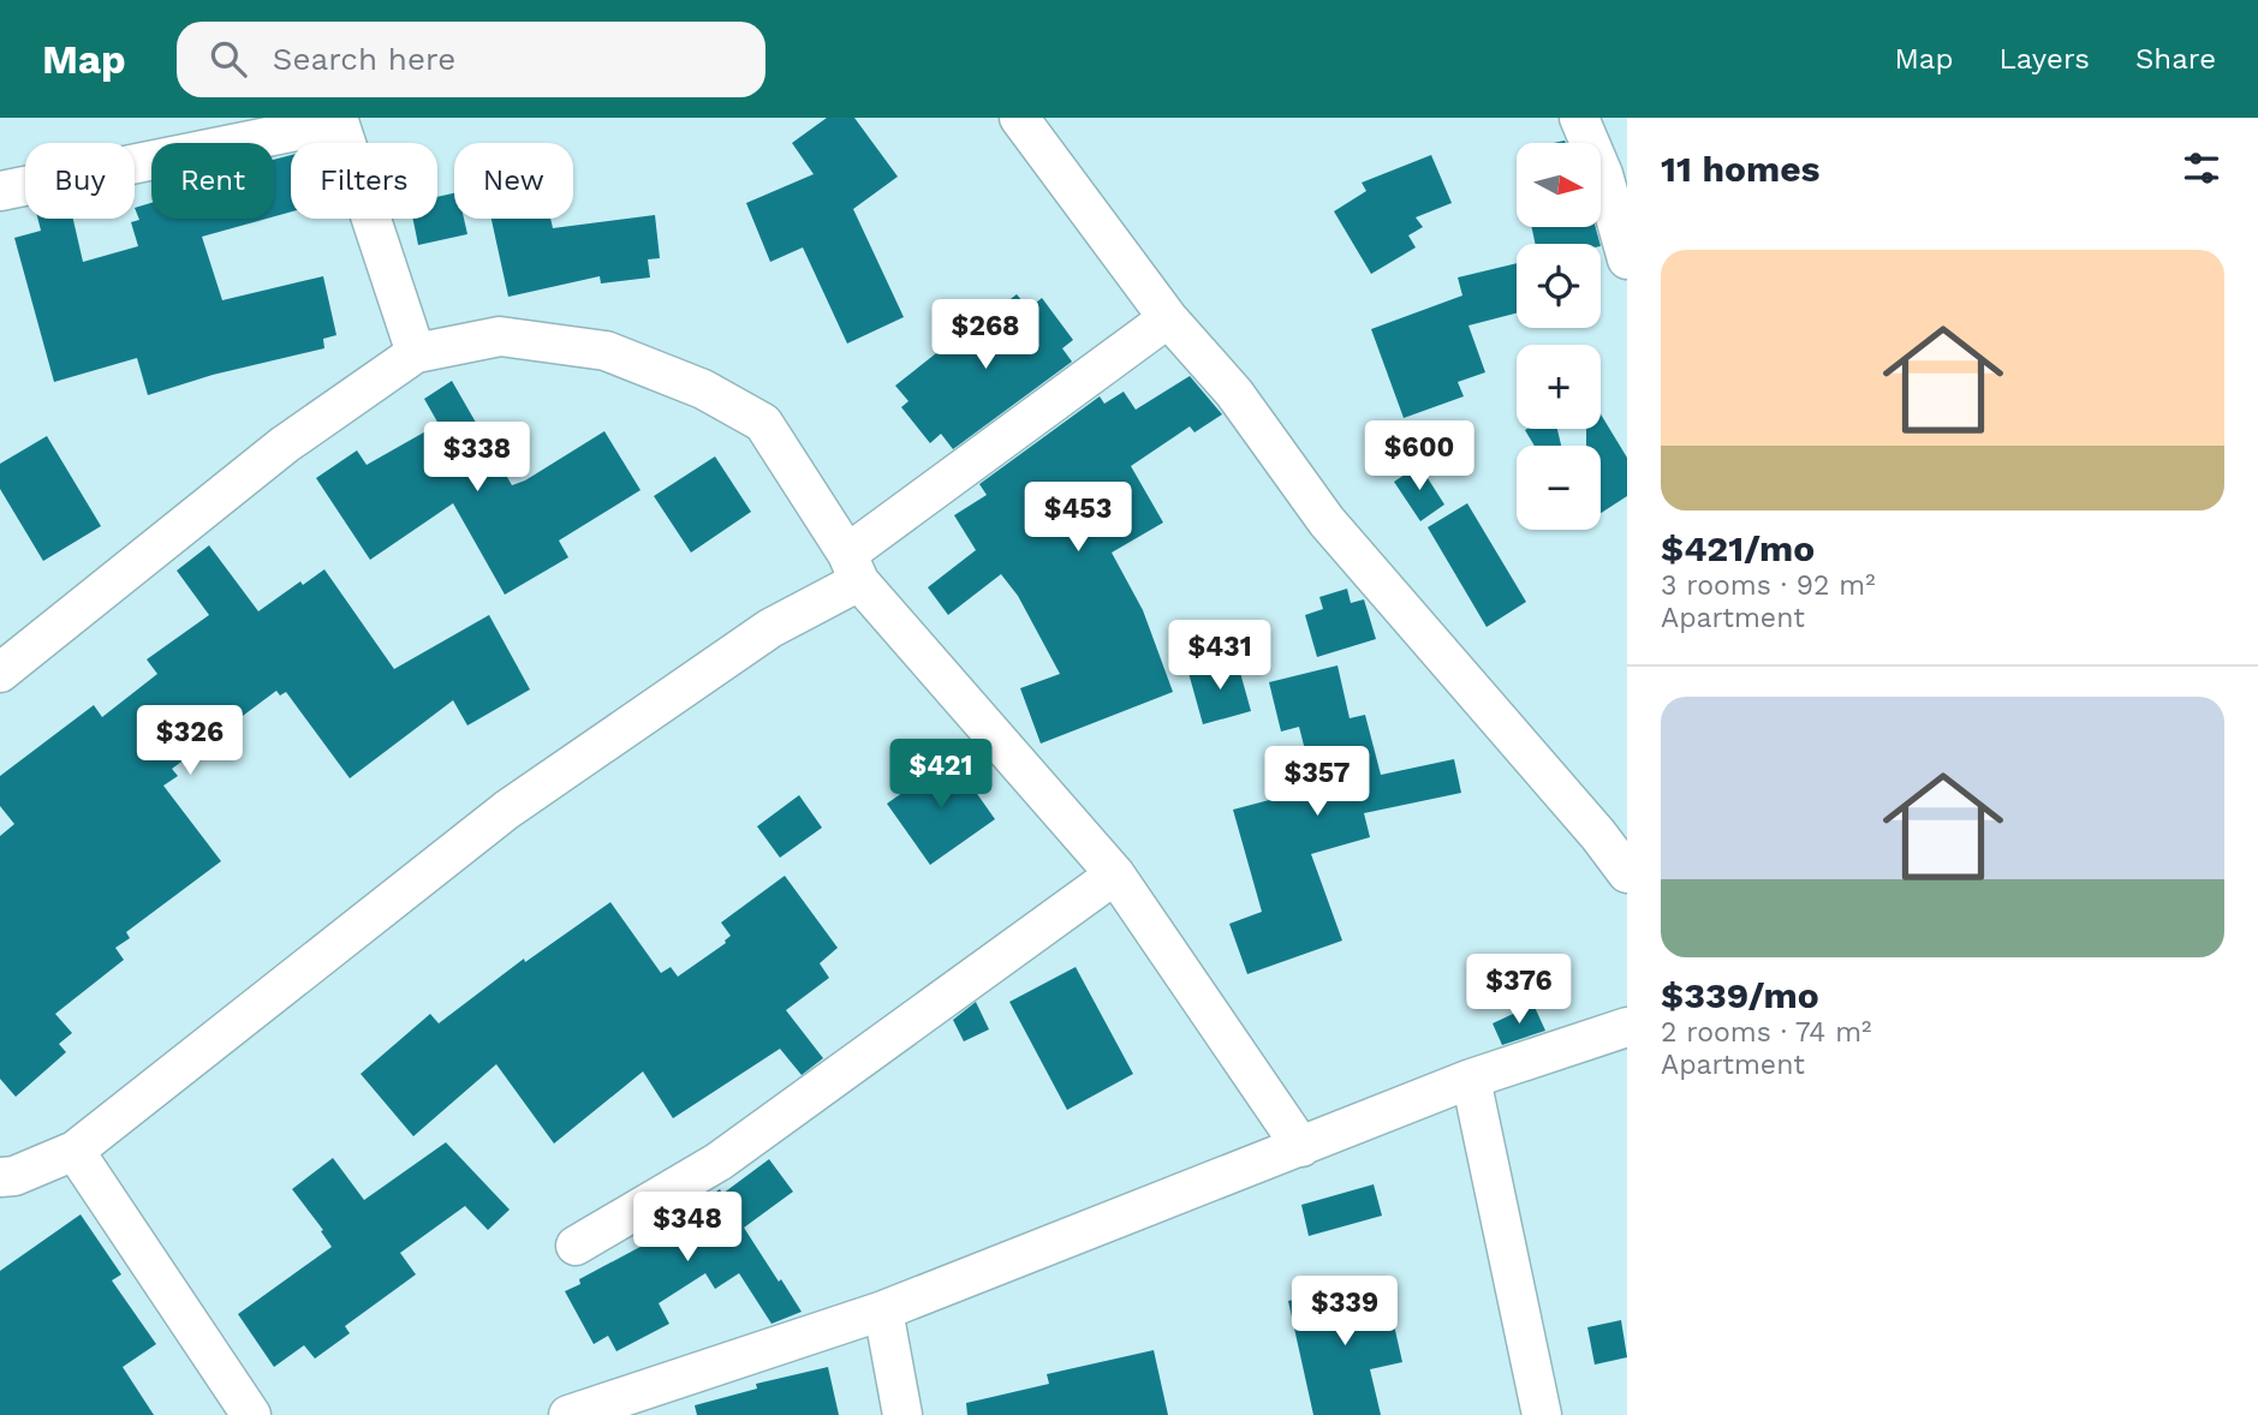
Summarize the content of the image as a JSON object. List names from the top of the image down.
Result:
{
  "north": "right",
  "page": {
    "header": "Map",
    "search": "Search here",
    "nav": ["Map", "Layers", "Share"],
    "heading": "11 homes",
    "map_buttons": ["+", "−"],
    "chip": [
      "Buy",
      "Rent",
      "Filters",
      "New"
    ],
    "list": [
      {
        "name": "$421/mo",
        "note": "3 rooms · 92 m² · Apartment"
      },
      {
        "name": "$339/mo",
        "note": "2 rooms · 74 m² · Apartment"
      }
    ],
    "price": [
      "$268",
      "$600",
      "$338",
      "$453",
      "$431",
      "$326",
      "$421",
      "$357",
      "$376",
      "$348",
      "$339"
    ]
  }
}
